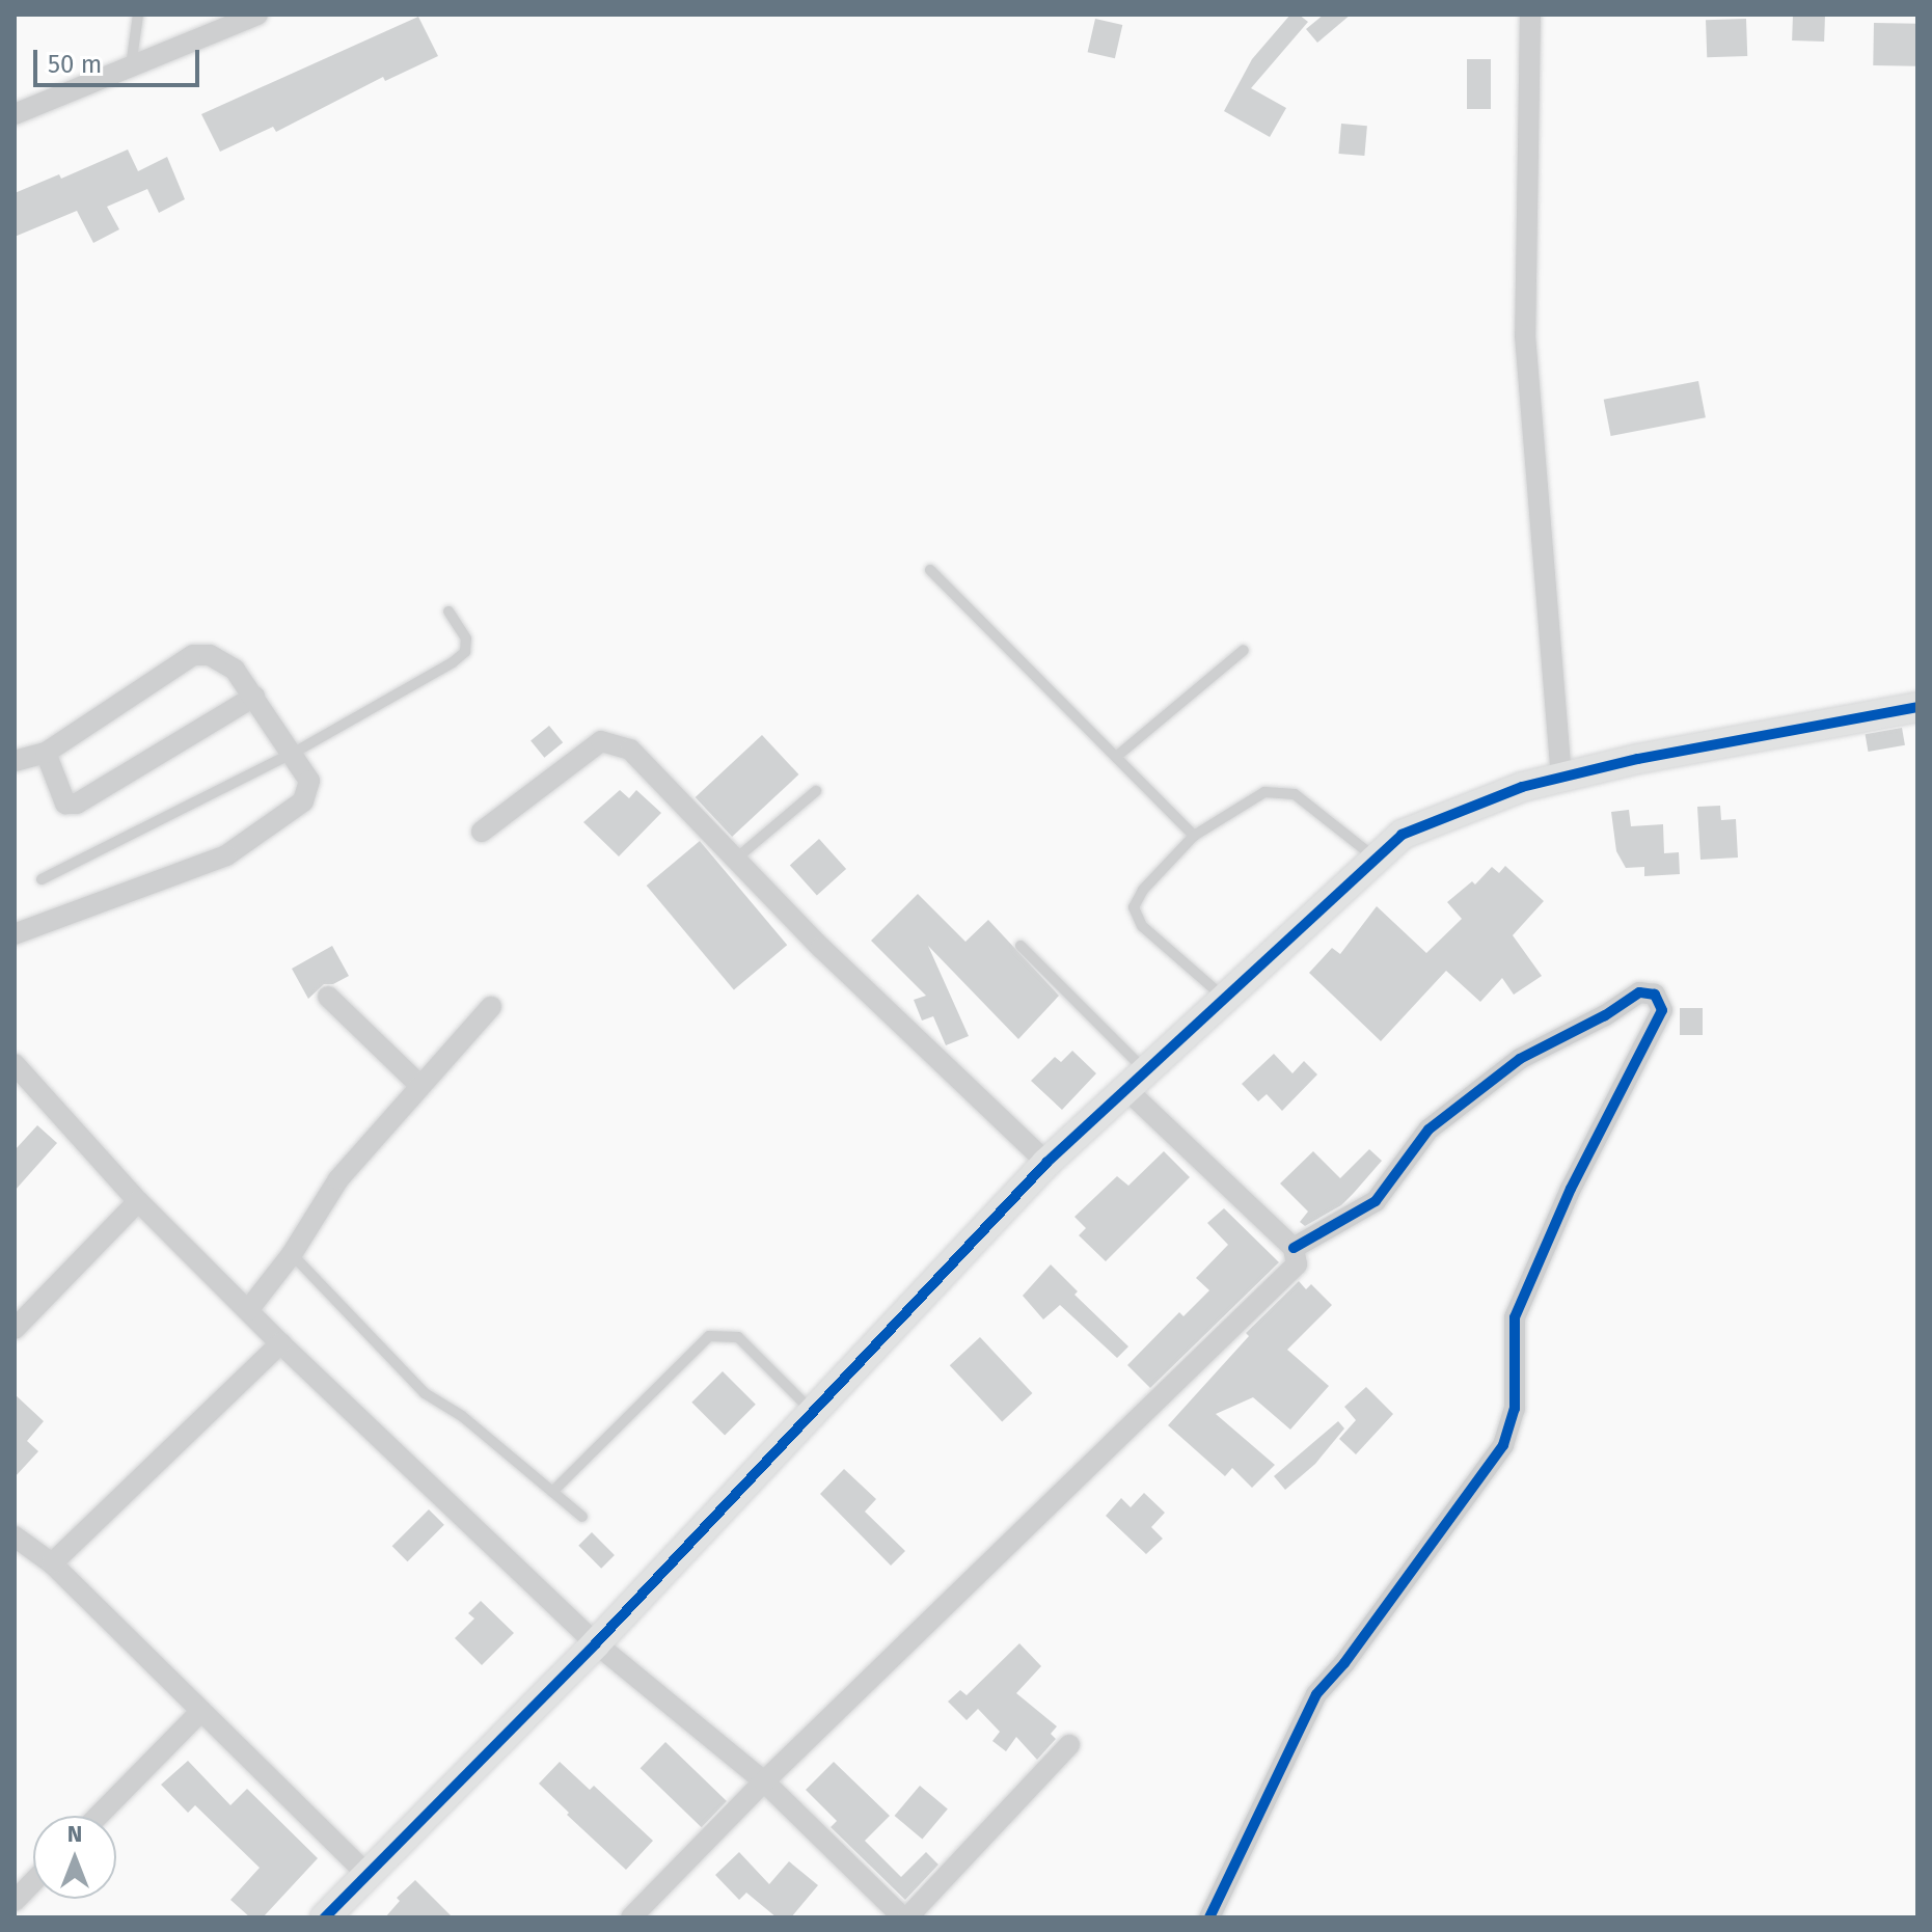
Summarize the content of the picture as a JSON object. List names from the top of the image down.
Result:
{
  "scale_bar": "50 m",
  "north": "top"
}
